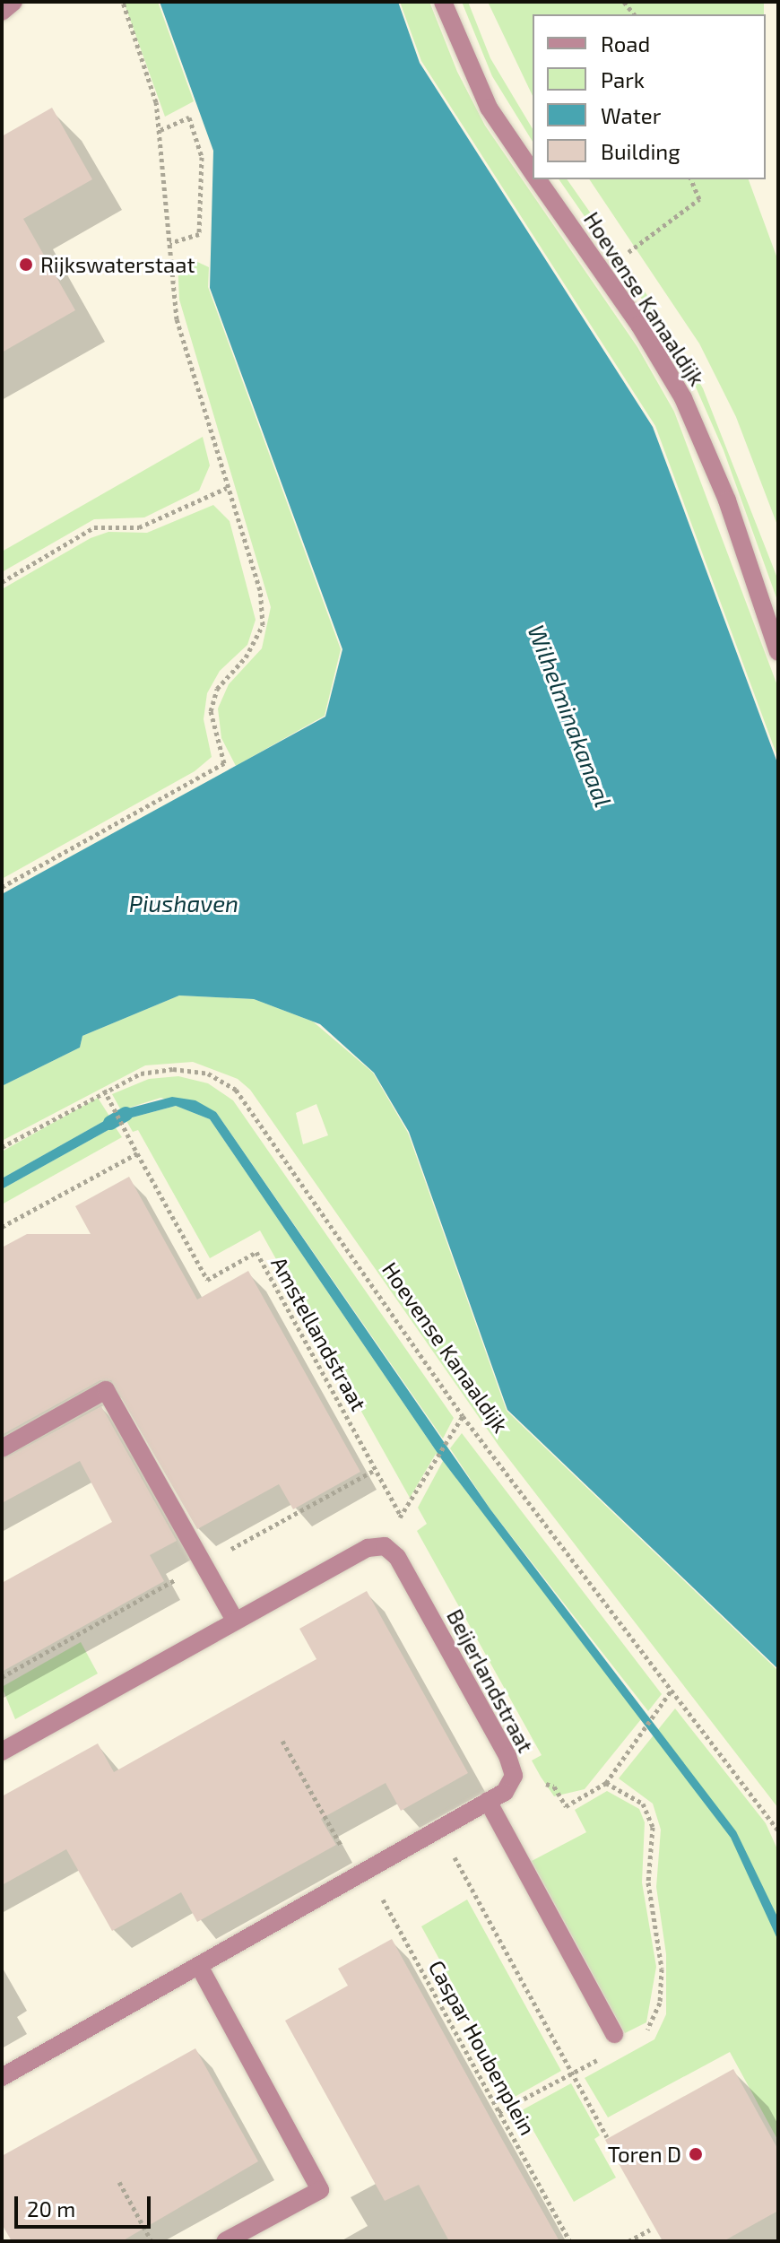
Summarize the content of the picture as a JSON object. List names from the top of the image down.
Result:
{
  "streets": {
    "street": ["Hoevense Kanaaldijk", "Beijerlandstraat"],
    "path": ["Amstellandstraat", "Caspar Houbenplein"]
  },
  "crossings": [
    ["Hoevense Kanaaldijk", "Amstellandstraat"],
    ["Beijerlandstraat", "Caspar Houbenplein"]
  ],
  "water": ["Wilhelminakanaal", "Piushaven"],
  "places": ["Rijkswaterstaat", "Toren D"],
  "legend": [
    "Road",
    "Park",
    "Water",
    "Building"
  ],
  "scale_bar": "20 m"
}
